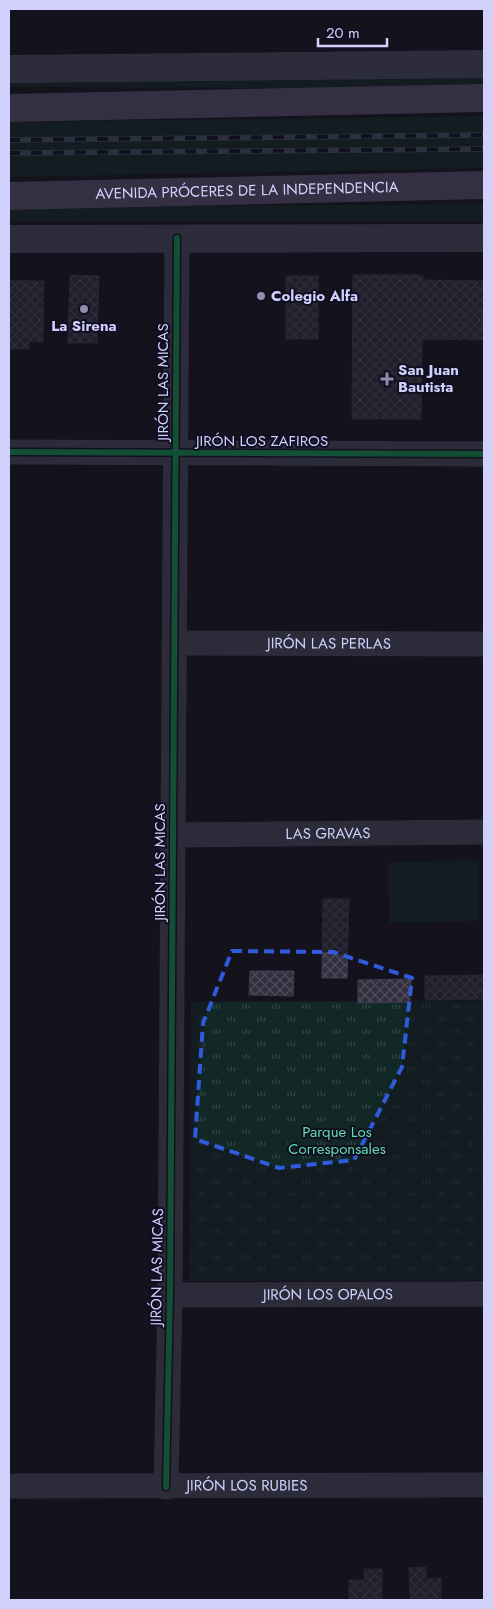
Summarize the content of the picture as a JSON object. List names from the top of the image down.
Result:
{
  "streets": {
    "main road": ["AVENIDA PRÓCERES DE LA INDEPENDENCIA"],
    "street": [
      "JIRÓN LAS MICAS",
      "JIRÓN LOS ZAFIROS",
      "JIRÓN LAS PERLAS",
      "LAS GRAVAS",
      "JIRÓN LOS OPALOS",
      "JIRÓN LOS RUBIES"
    ]
  },
  "crossings": [
    ["JIRÓN LAS MICAS", "JIRÓN LOS ZAFIROS"],
    ["JIRÓN LAS MICAS", "JIRÓN LAS PERLAS"],
    ["JIRÓN LAS MICAS", "LAS GRAVAS"],
    ["JIRÓN LAS MICAS", "JIRÓN LOS OPALOS"],
    ["JIRÓN LAS MICAS", "JIRÓN LOS RUBIES"]
  ],
  "parks": ["Parque Los Corresponsales"],
  "places": {
    "other": ["Colegio Alfa", "La Sirena"],
    "health": ["San Juan Bautista"]
  },
  "scale_bar": "20 m"
}
